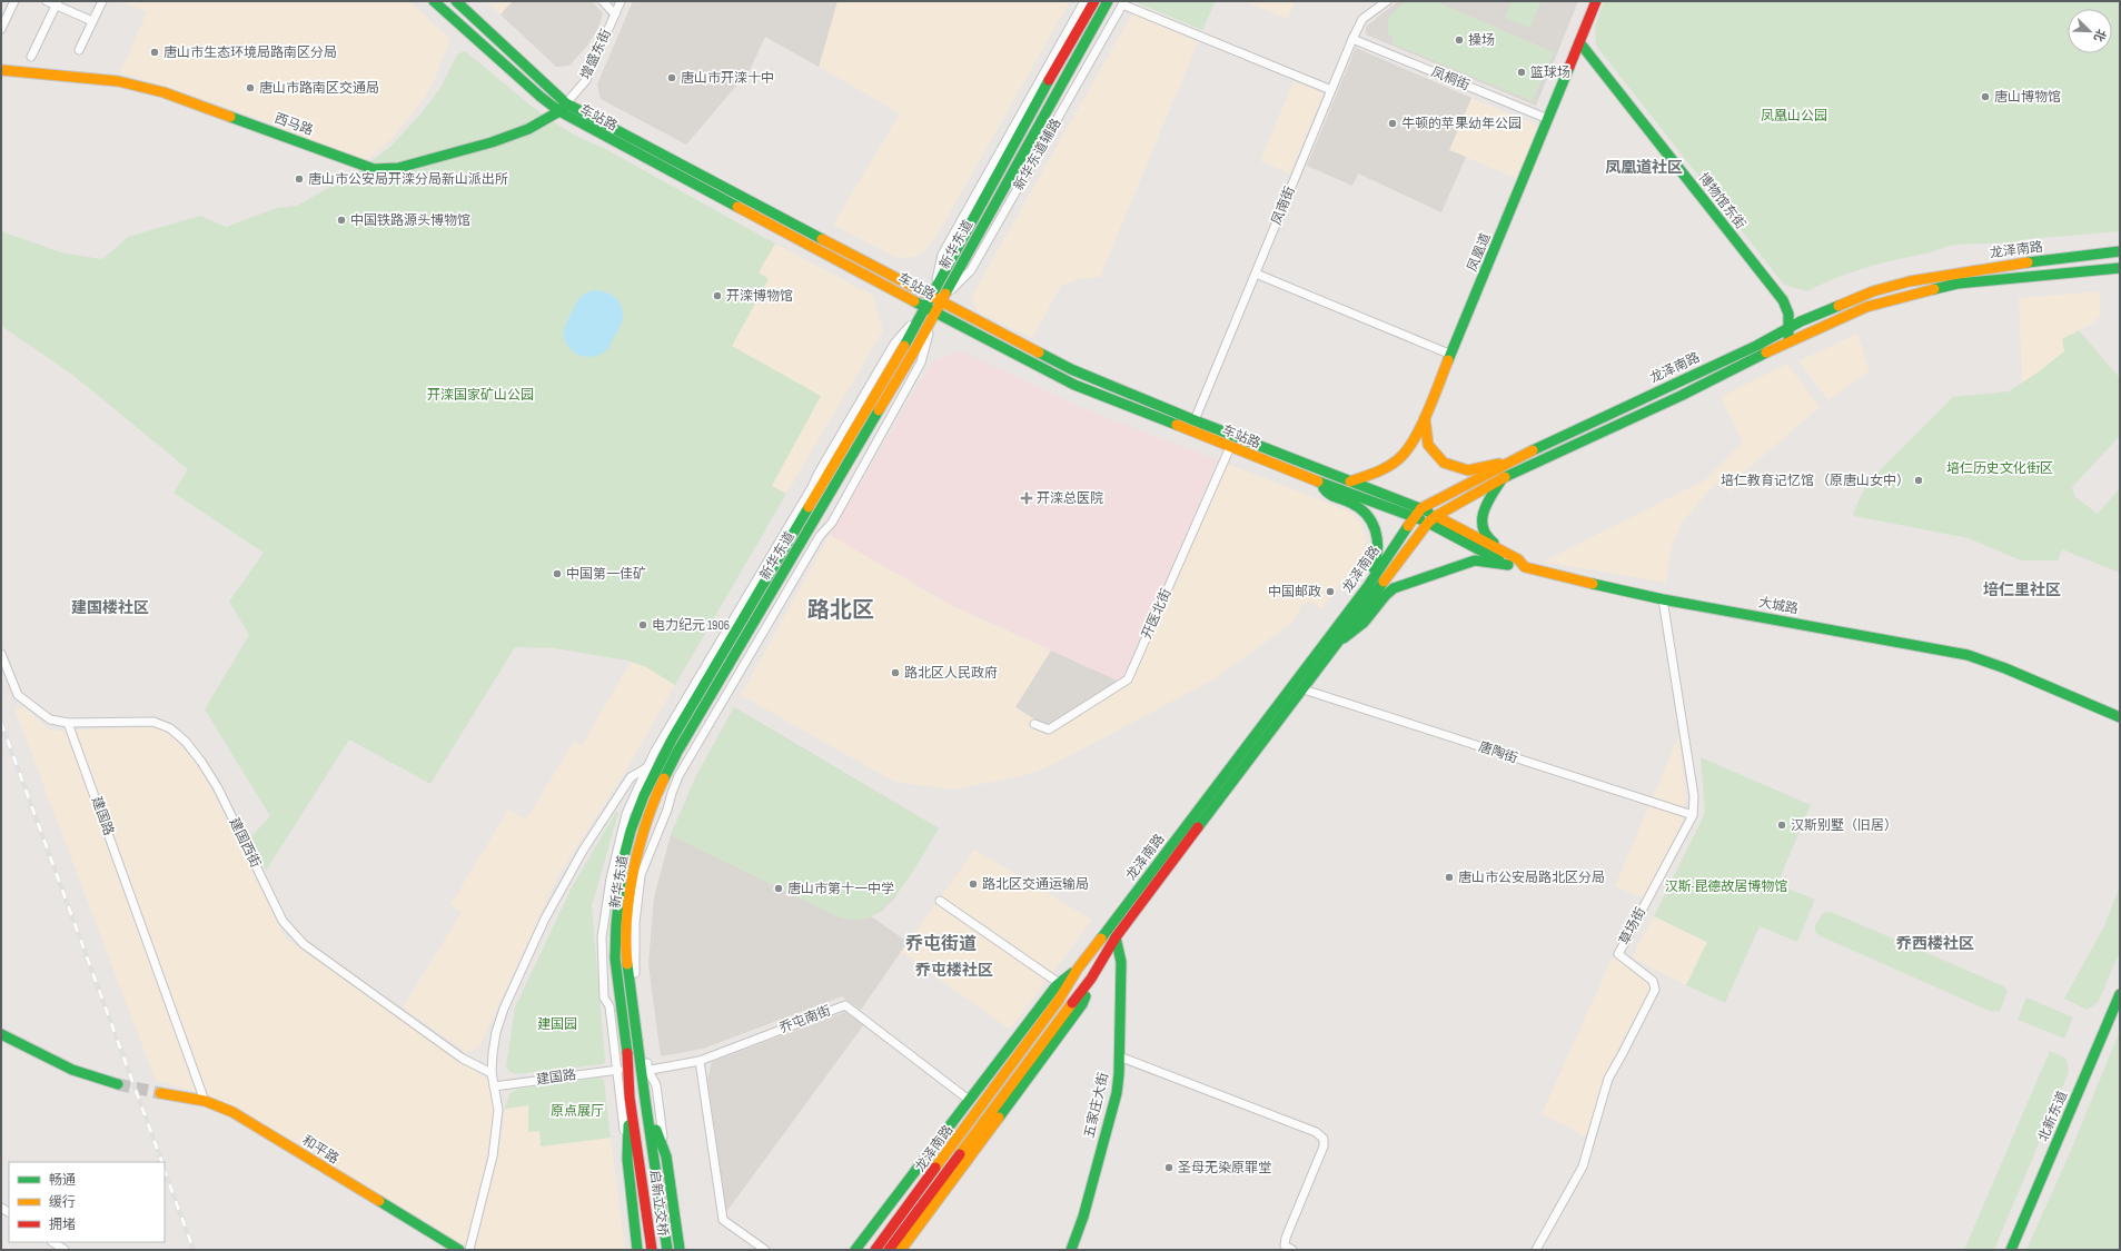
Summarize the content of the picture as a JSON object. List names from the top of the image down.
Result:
{
  "streets": {
    "main road": [
      "车站路",
      "西马路",
      "博物馆东街",
      "新华东道",
      "龙泽南路",
      "凤凰道",
      "大城路",
      "五家庄大街",
      "北新东道",
      "和平路",
      "启新立交桥"
    ],
    "street": [
      "增盛东街",
      "凤桐街",
      "新华东道辅路",
      "凤南街",
      "开医北街",
      "唐陶街",
      "建国路",
      "建国西街",
      "草场街",
      "乔屯南街"
    ]
  },
  "crossings": [
    ["增盛东街", "车站路"],
    ["增盛东街", "西马路"],
    ["凤桐街", "凤南街"],
    ["凤桐街", "凤凰道"],
    ["车站路", "西马路"],
    ["车站路", "新华东道辅路"],
    ["车站路", "凤南街"],
    ["车站路", "新华东道"],
    ["车站路", "龙泽南路"],
    ["车站路", "凤凰道"],
    ["车站路", "大城路"],
    ["车站路", "开医北街"],
    ["新华东道辅路", "新华东道"],
    ["博物馆东街", "龙泽南路"],
    ["博物馆东街", "凤凰道"],
    ["新华东道", "乔屯南街"],
    ["新华东道", "启新立交桥"],
    ["龙泽南路", "大城路"],
    ["龙泽南路", "唐陶街"],
    ["龙泽南路", "五家庄大街"],
    ["大城路", "草场街"],
    ["唐陶街", "草场街"],
    ["建国路", "建国西街"],
    ["建国路", "和平路"]
  ],
  "districts": [
    "凤凰道社区",
    "培仁里社区",
    "建国楼社区",
    "路北区",
    "乔西楼社区",
    "乔屯街道",
    "乔屯楼社区"
  ],
  "parks": [
    "凤凰山公园",
    "开滦国家矿山公园",
    "培仁历史文化街区",
    "汉斯·昆德故居博物馆",
    "建国园",
    "原点展厅"
  ],
  "places": {
    "other": [
      "操场",
      "唐山市生态环境局路南区分局",
      "篮球场",
      "唐山市开滦十中",
      "唐山市路南区交通局",
      "唐山博物馆",
      "牛顿的苹果幼年公园",
      "唐山市公安局开滦分局新山派出所",
      "中国铁路源头博物馆",
      "开滦博物馆",
      "培仁教育记忆馆 （原唐山女中）",
      "中国第一佳矿",
      "中国邮政",
      "电力纪元 1906",
      "路北区人民政府",
      "汉斯别墅（旧居）",
      "唐山市公安局路北区分局",
      "路北区交通运输局",
      "唐山市第十一中学",
      "圣母无染原罪堂"
    ],
    "health": ["开滦总医院"]
  },
  "legend": ["畅通", "缓行", "拥堵"],
  "north": "bottom right"
}
